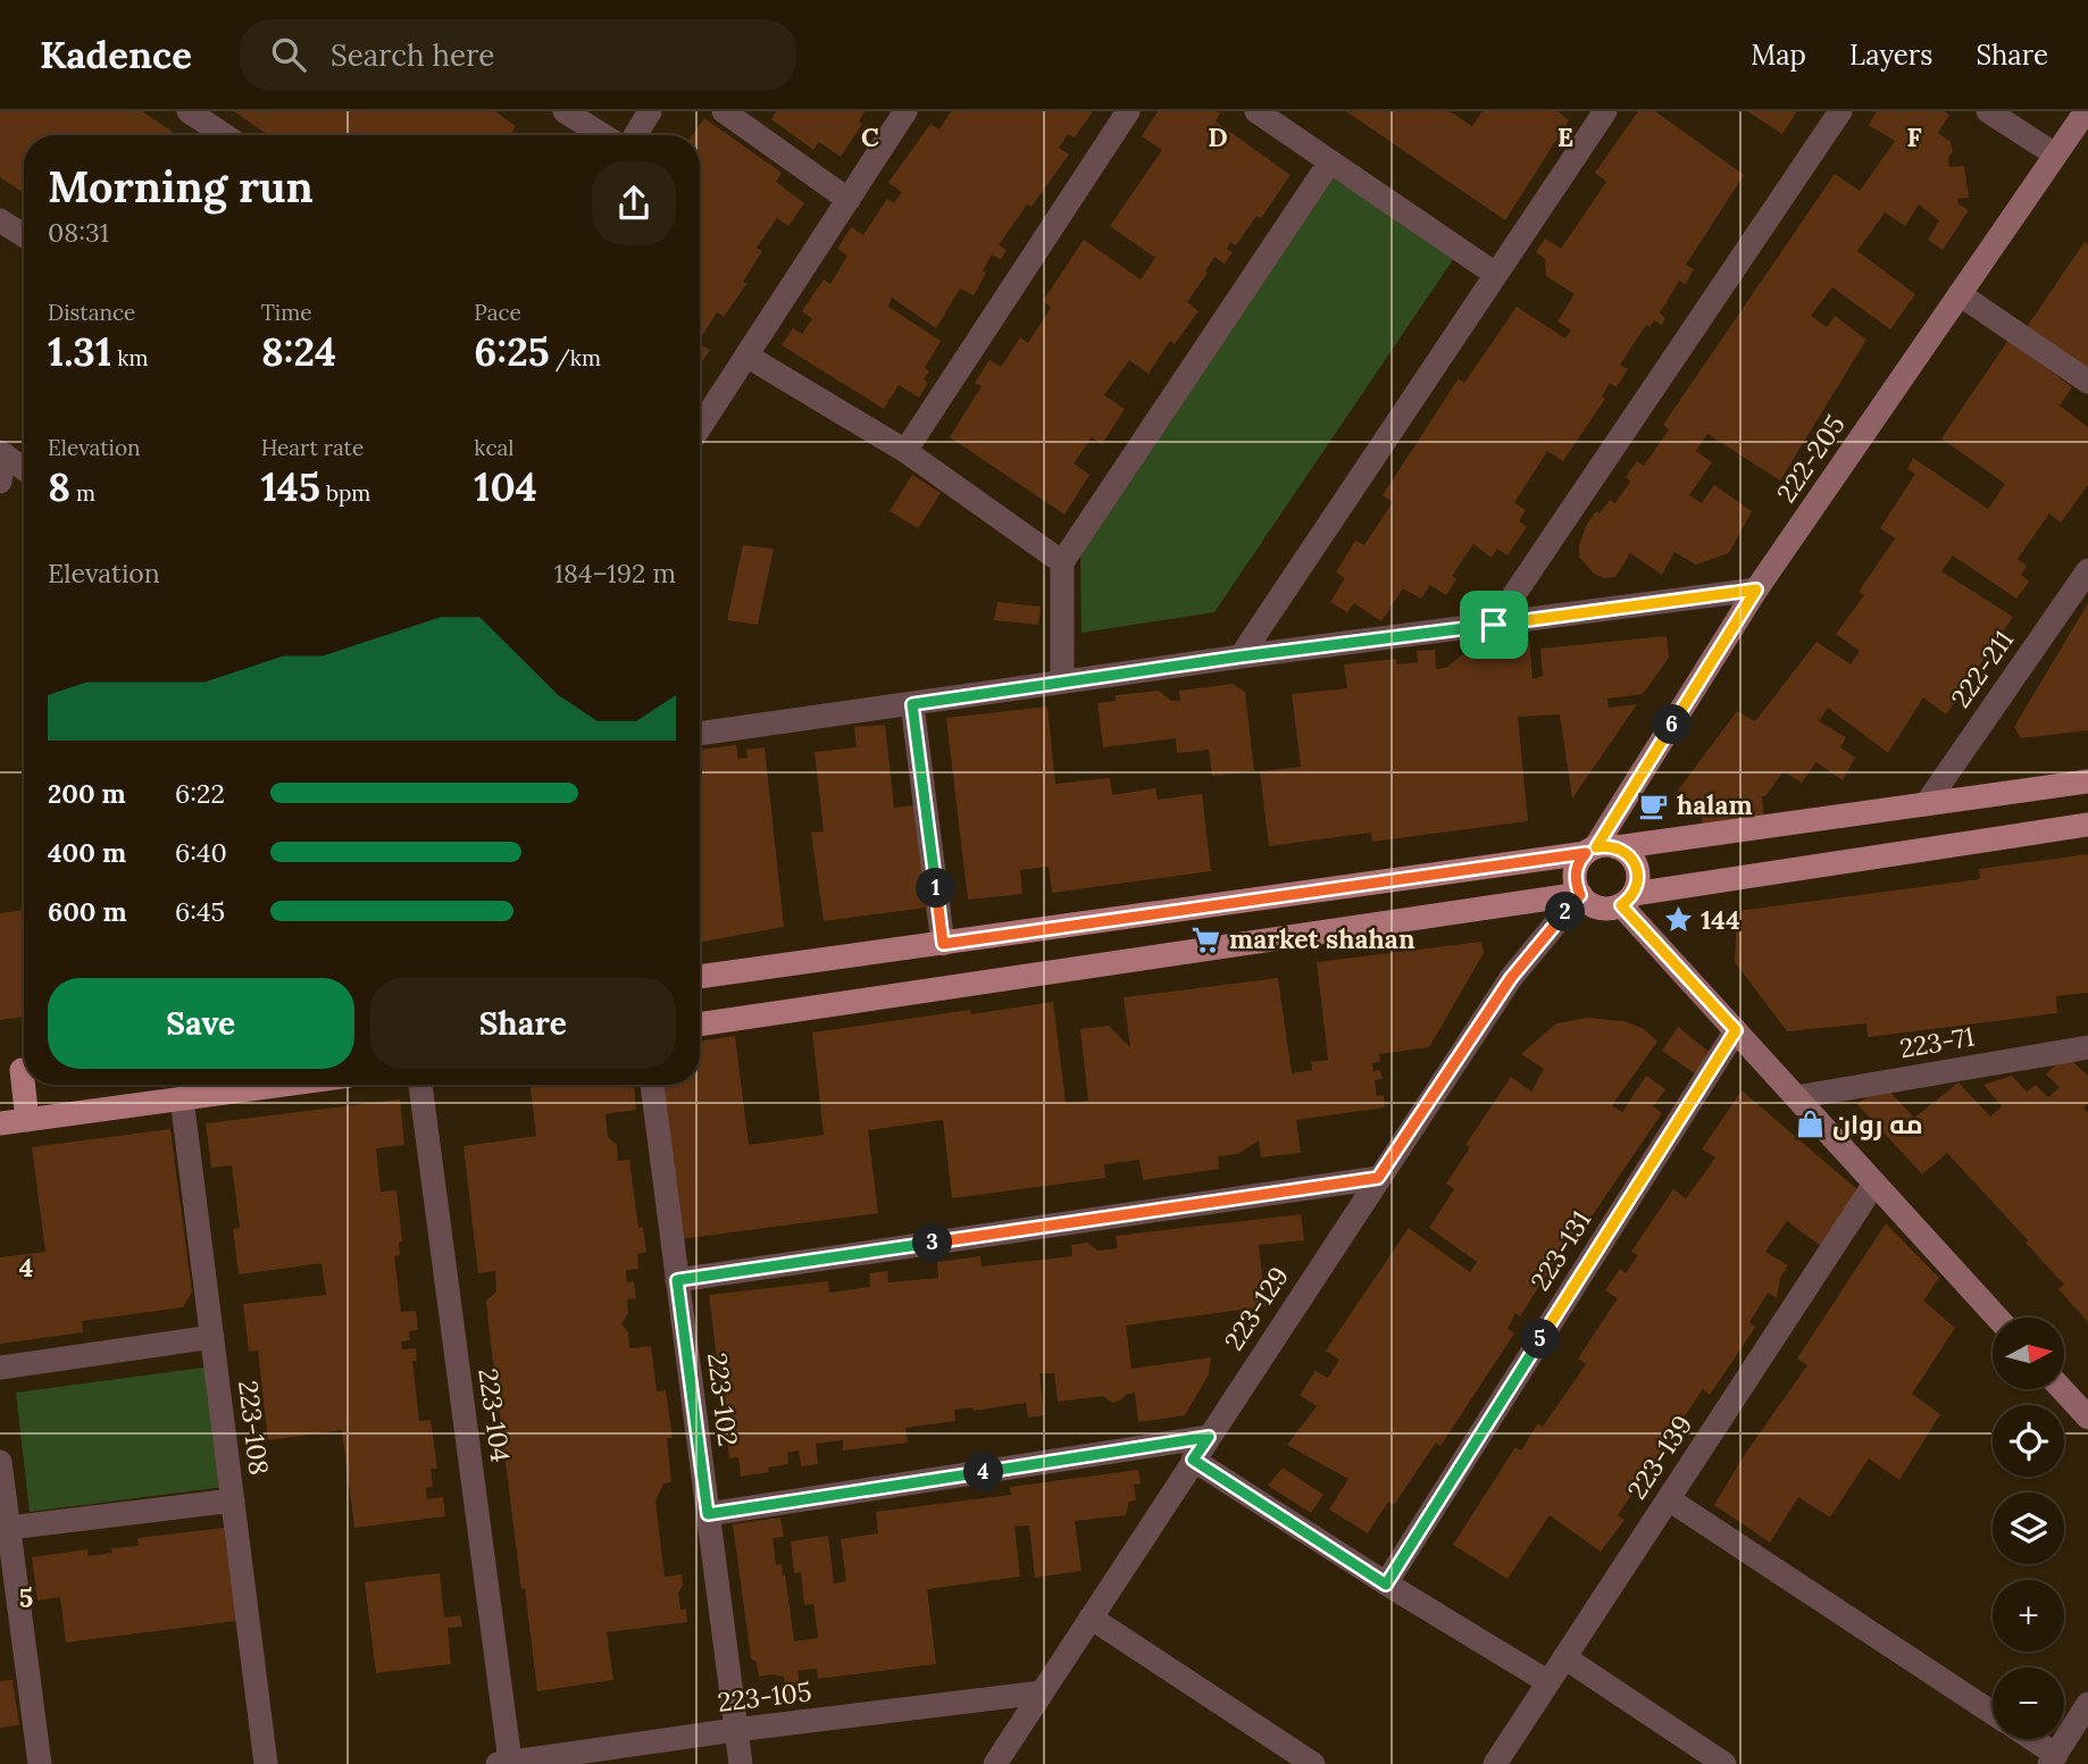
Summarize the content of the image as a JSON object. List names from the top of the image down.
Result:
{
  "streets": {
    "street": [
      "222-205",
      "222-211",
      "223-71",
      "223-131",
      "223-129",
      "223-102",
      "223-104",
      "223-108",
      "223-139",
      "223-105"
    ]
  },
  "crossings": [
    ["222-205", "223-129"],
    ["223-129", "223-105"],
    ["223-102", "223-105"],
    ["223-104", "223-105"]
  ],
  "places": {
    "cafe": ["halam"],
    "place": ["144"],
    "supermarket": ["market shahan"],
    "shop": ["مه روان"]
  },
  "north": "right",
  "page": {
    "header": "Kadence",
    "search": "Search here",
    "nav": ["Map", "Layers", "Share"],
    "heading": ["Morning run", "08:31"],
    "stats": [
      ["Distance", "1.31 km"],
      ["Time", "8:24"],
      ["Pace", "6:25 /km"],
      ["Elevation", "8 m"],
      ["Heart rate", "145 bpm"],
      ["kcal", "104"]
    ],
    "chart": ["Elevation", "184–192 m"],
    "pins": [
      "6",
      "1",
      "2",
      "3",
      "5",
      "4"
    ],
    "list": [
      {
        "name": "200 m",
        "note": "6:22"
      },
      {
        "name": "400 m",
        "note": "6:40"
      },
      {
        "name": "600 m",
        "note": "6:45"
      }
    ],
    "buttons": ["Save", "Share"],
    "map_buttons": ["+", "−"]
  },
  "grid": {
    "columns": [
      "C",
      "D",
      "E",
      "F"
    ],
    "rows": ["4", "5"]
  }
}
